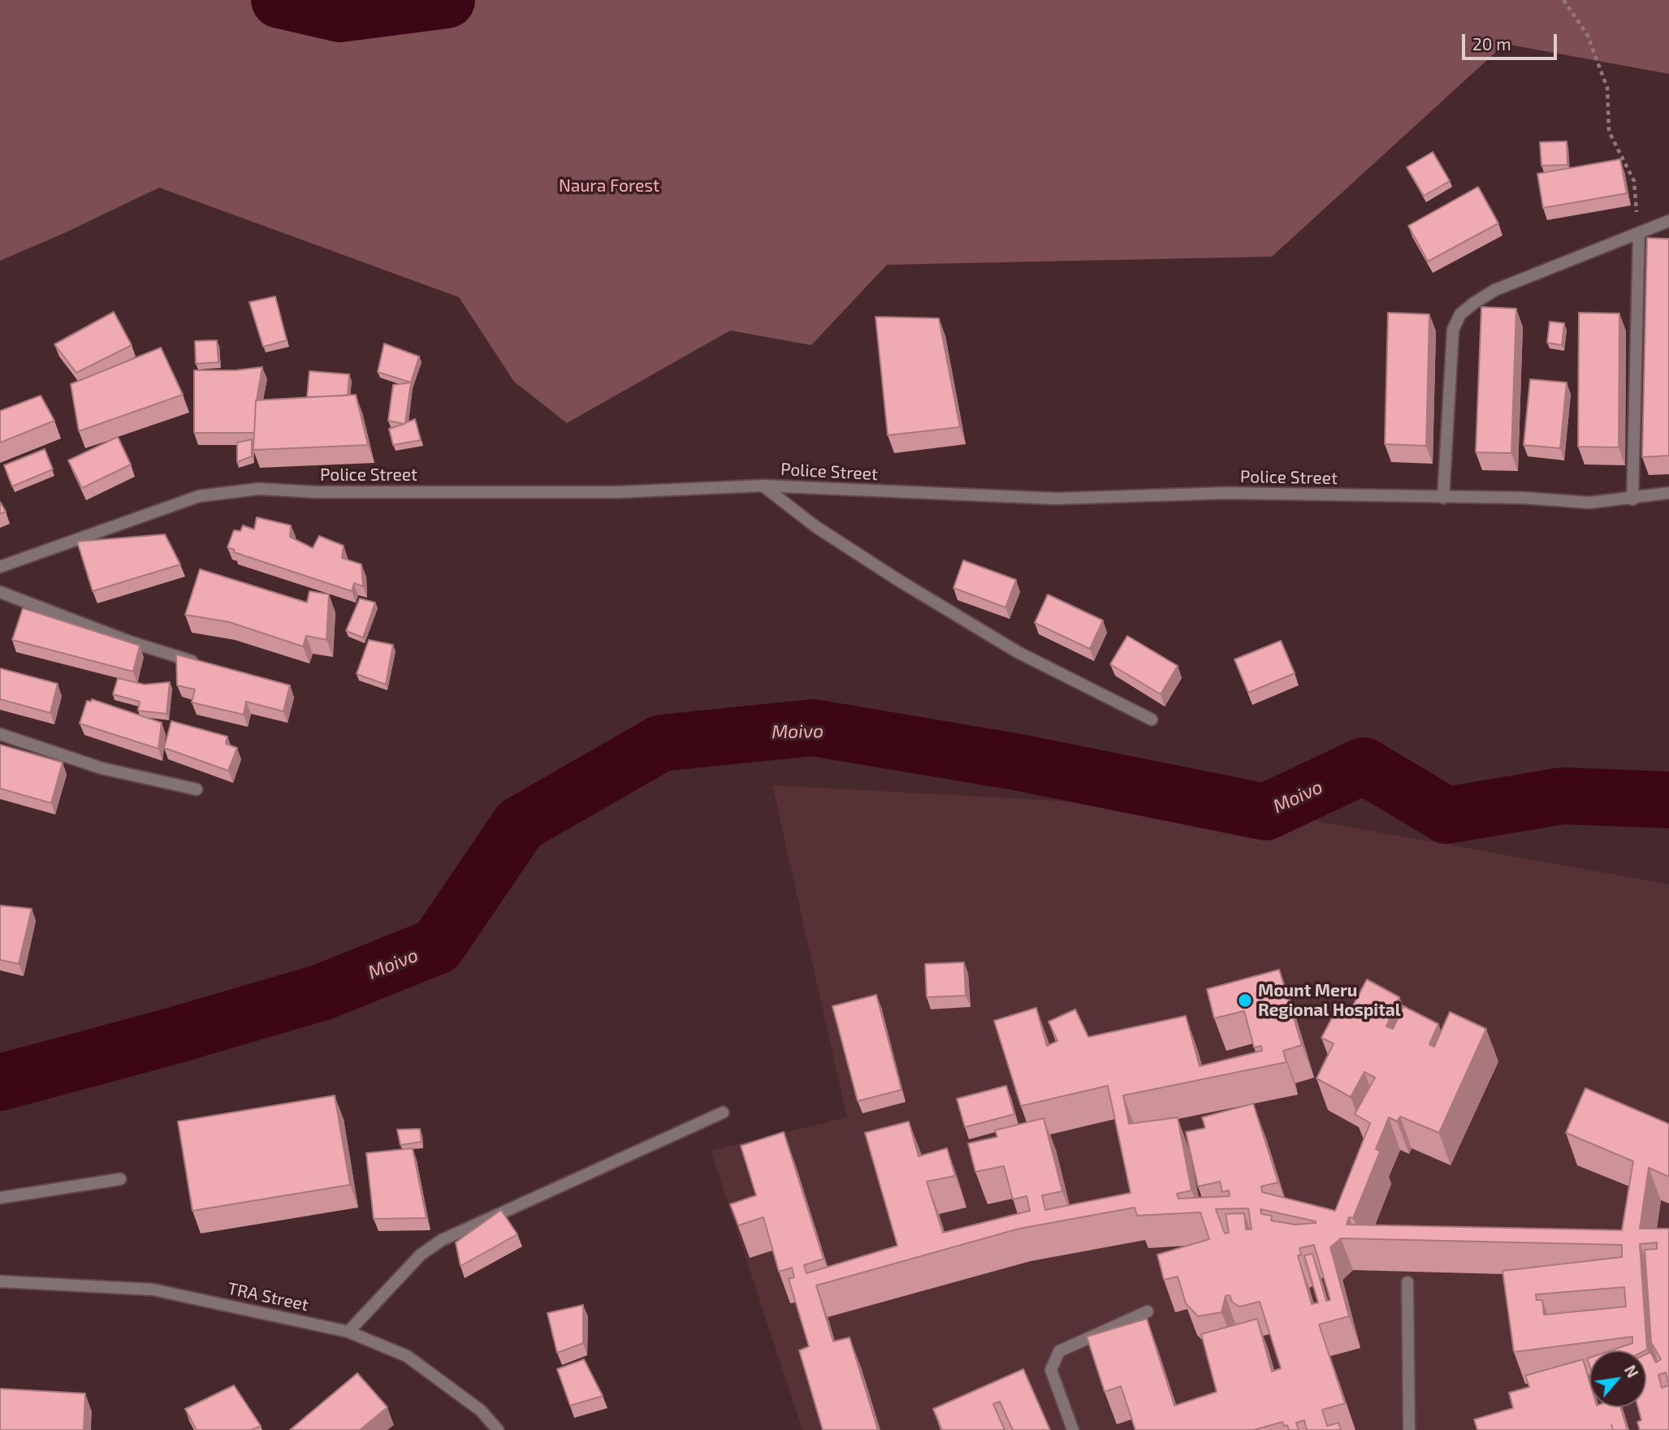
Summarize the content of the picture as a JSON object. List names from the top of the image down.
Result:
{
  "streets": {
    "street": ["Police Street", "TRA Street"]
  },
  "water": ["Moivo"],
  "parks": ["Naura Forest"],
  "places": ["Mount Meru Regional Hospital"],
  "scale_bar": "20 m",
  "north": "top right"
}
